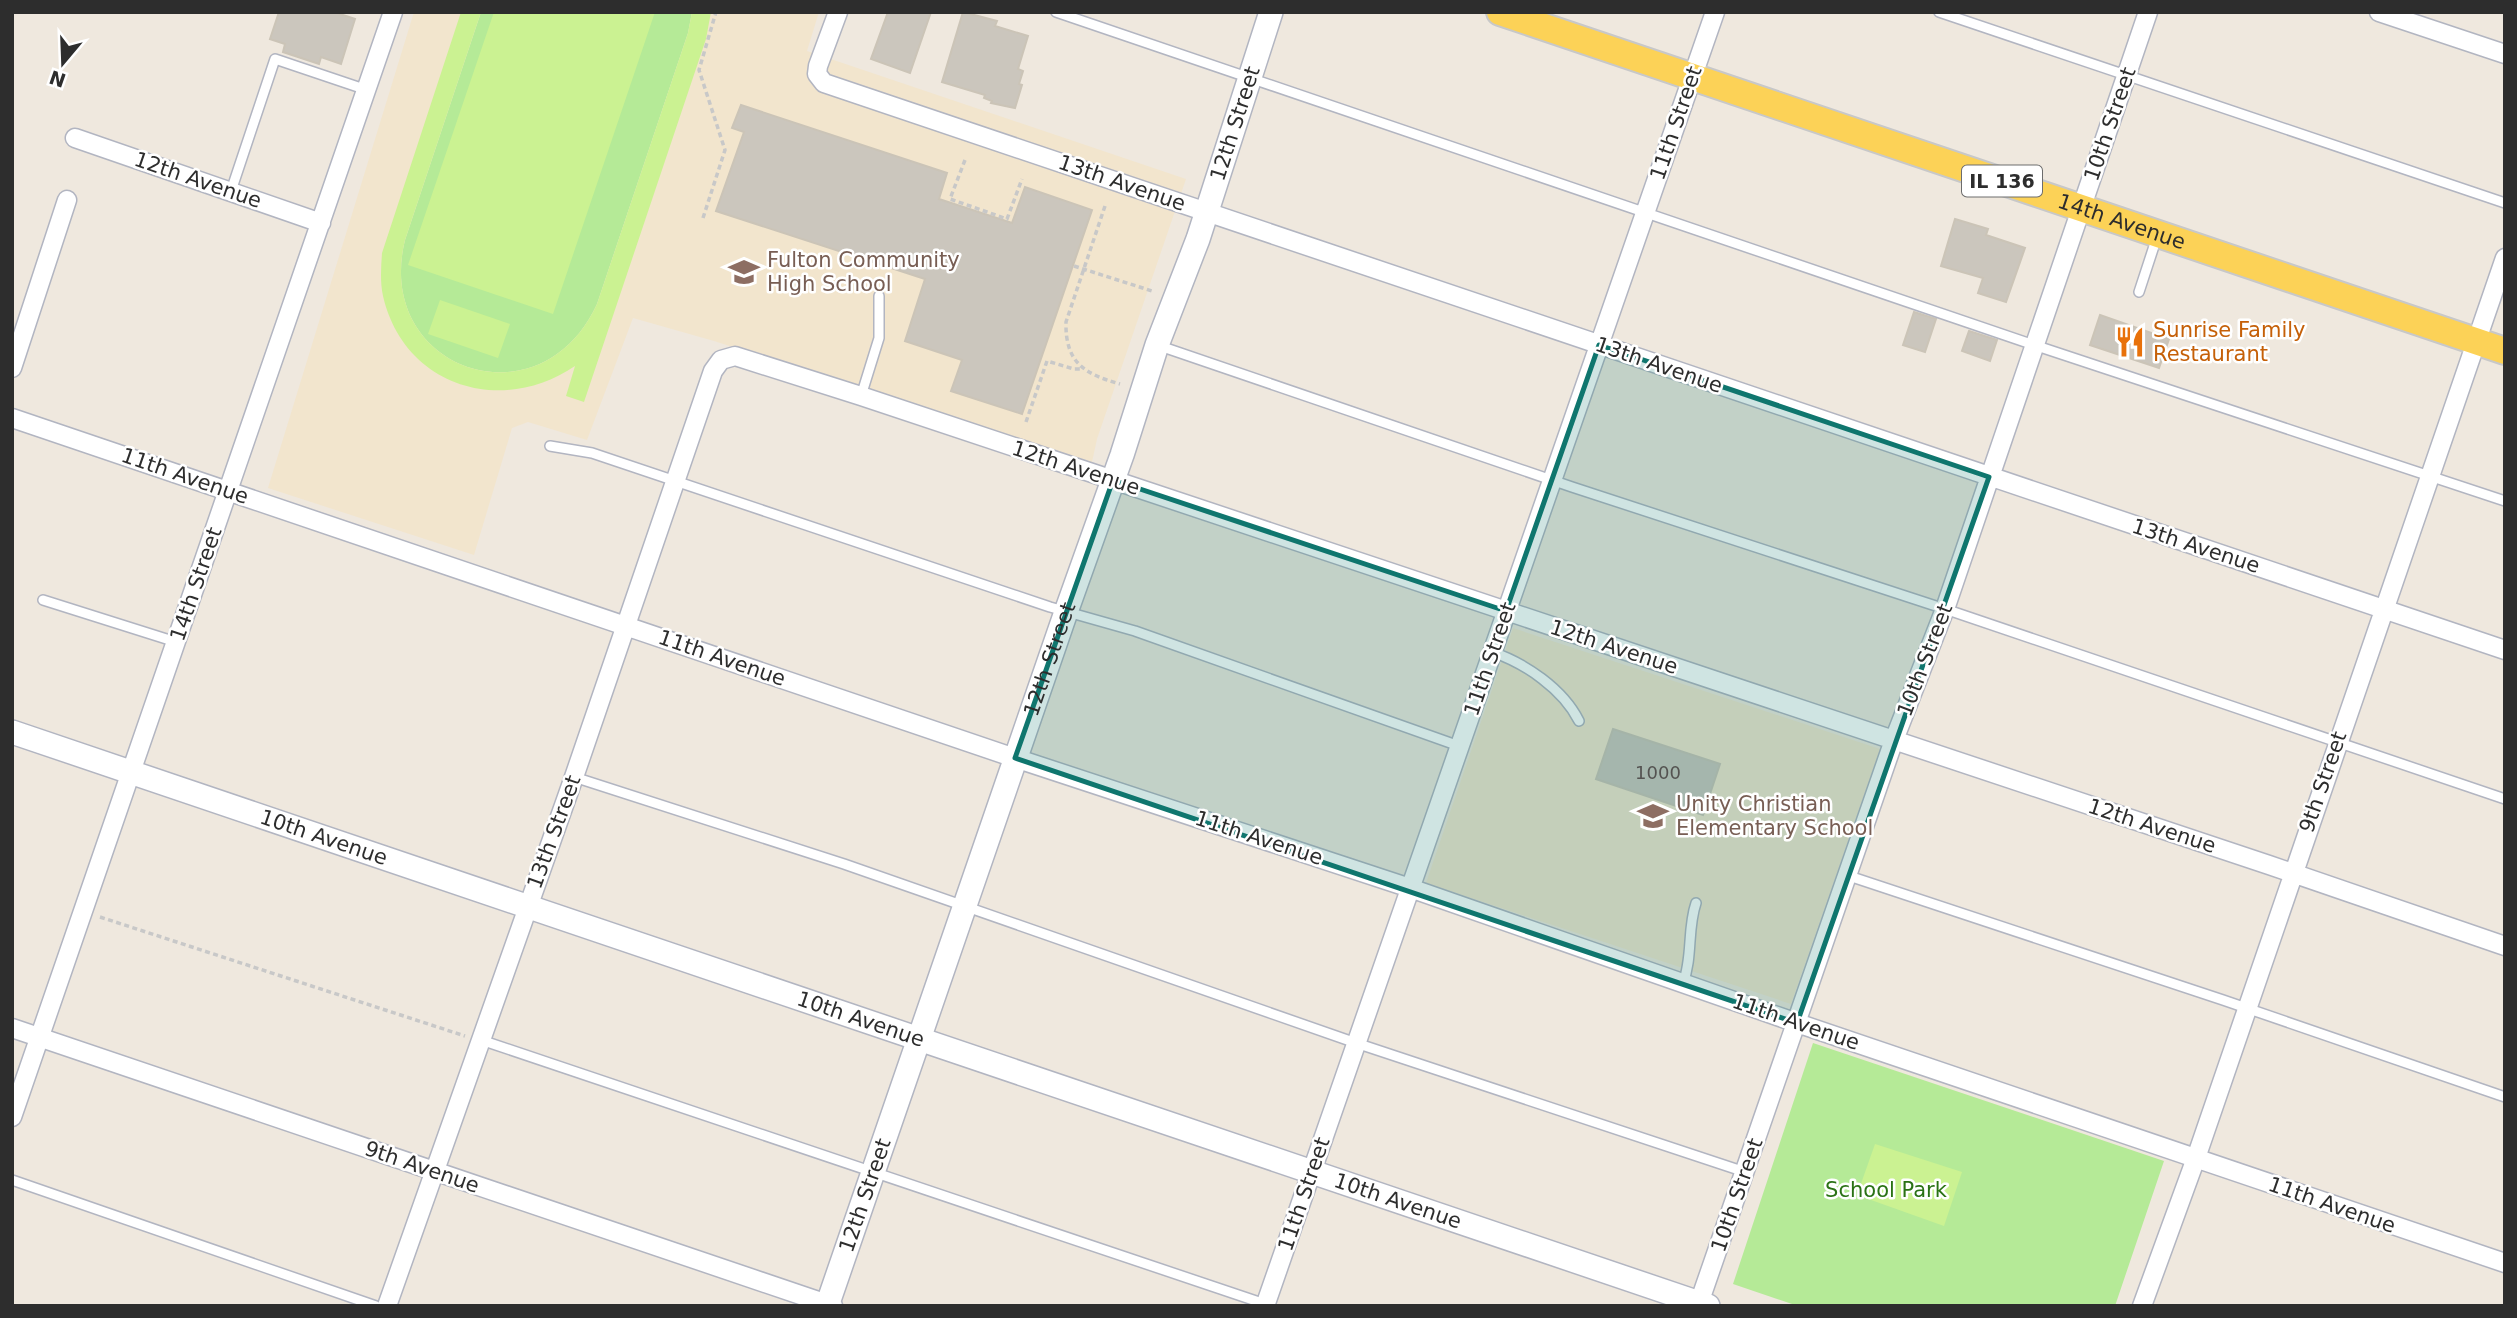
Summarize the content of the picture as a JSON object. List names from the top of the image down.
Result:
{
  "streets": {
    "main road": ["IL 136", "14th Avenue"],
    "street": [
      "12th Street",
      "11th Street",
      "10th Street",
      "12th Avenue",
      "13th Avenue",
      "11th Avenue",
      "14th Street",
      "9th Street",
      "13th Street",
      "10th Avenue",
      "9th Avenue"
    ]
  },
  "crossings": [
    ["12th Street", "12th Avenue"],
    ["12th Street", "13th Avenue"],
    ["12th Street", "11th Avenue"],
    ["12th Street", "10th Avenue"],
    ["12th Street", "9th Avenue"],
    ["11th Street", "12th Avenue"],
    ["11th Street", "13th Avenue"],
    ["11th Street", "14th Avenue"],
    ["11th Street", "11th Avenue"],
    ["11th Street", "10th Avenue"],
    ["10th Street", "12th Avenue"],
    ["10th Street", "13th Avenue"],
    ["10th Street", "14th Avenue"],
    ["10th Street", "11th Avenue"],
    ["10th Street", "10th Avenue"],
    ["12th Avenue", "14th Street"],
    ["12th Avenue", "9th Street"],
    ["12th Avenue", "13th Street"],
    ["13th Avenue", "9th Street"],
    ["14th Avenue", "9th Street"],
    ["11th Avenue", "14th Street"],
    ["11th Avenue", "9th Street"],
    ["11th Avenue", "13th Street"],
    ["14th Street", "10th Avenue"],
    ["14th Street", "9th Avenue"],
    ["13th Street", "10th Avenue"],
    ["13th Street", "9th Avenue"]
  ],
  "parks": ["School Park"],
  "places": {
    "school or university": ["Fulton Community High School", "Unity Christian Elementary School"],
    "restaurant": ["Sunrise Family Restaurant"]
  },
  "house_numbers": ["1000"],
  "north": "bottom"
}
